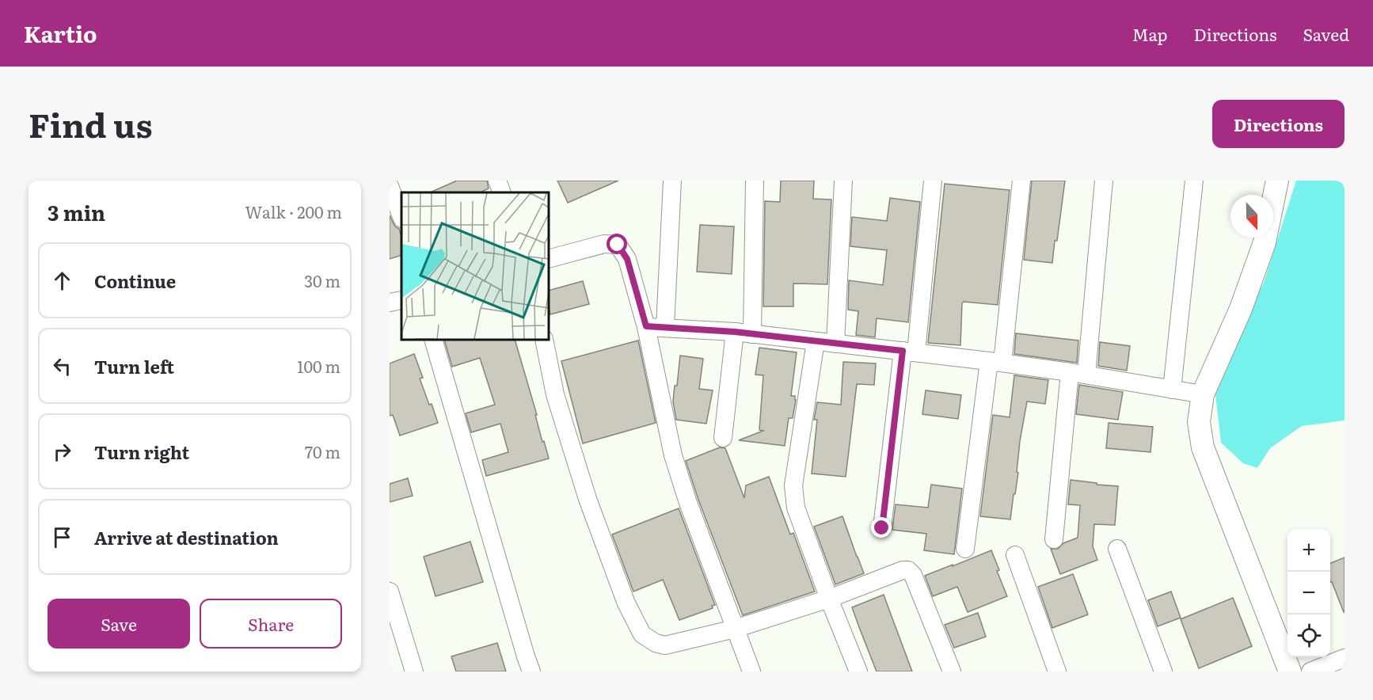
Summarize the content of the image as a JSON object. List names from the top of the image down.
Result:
{
  "north": "bottom",
  "page": {
    "header": "Kartio",
    "nav": ["Map", "Directions", "Saved"],
    "title": "Find us",
    "buttons": [
      "Directions",
      ["Save", "Share"]
    ],
    "heading": ["3 min", "Walk · 200 m"],
    "list": [
      ["Continue", "30 m"],
      ["Turn left", "100 m"],
      ["Turn right", "70 m"],
      "Arrive at destination"
    ],
    "map_buttons": ["+", "−"]
  }
}
